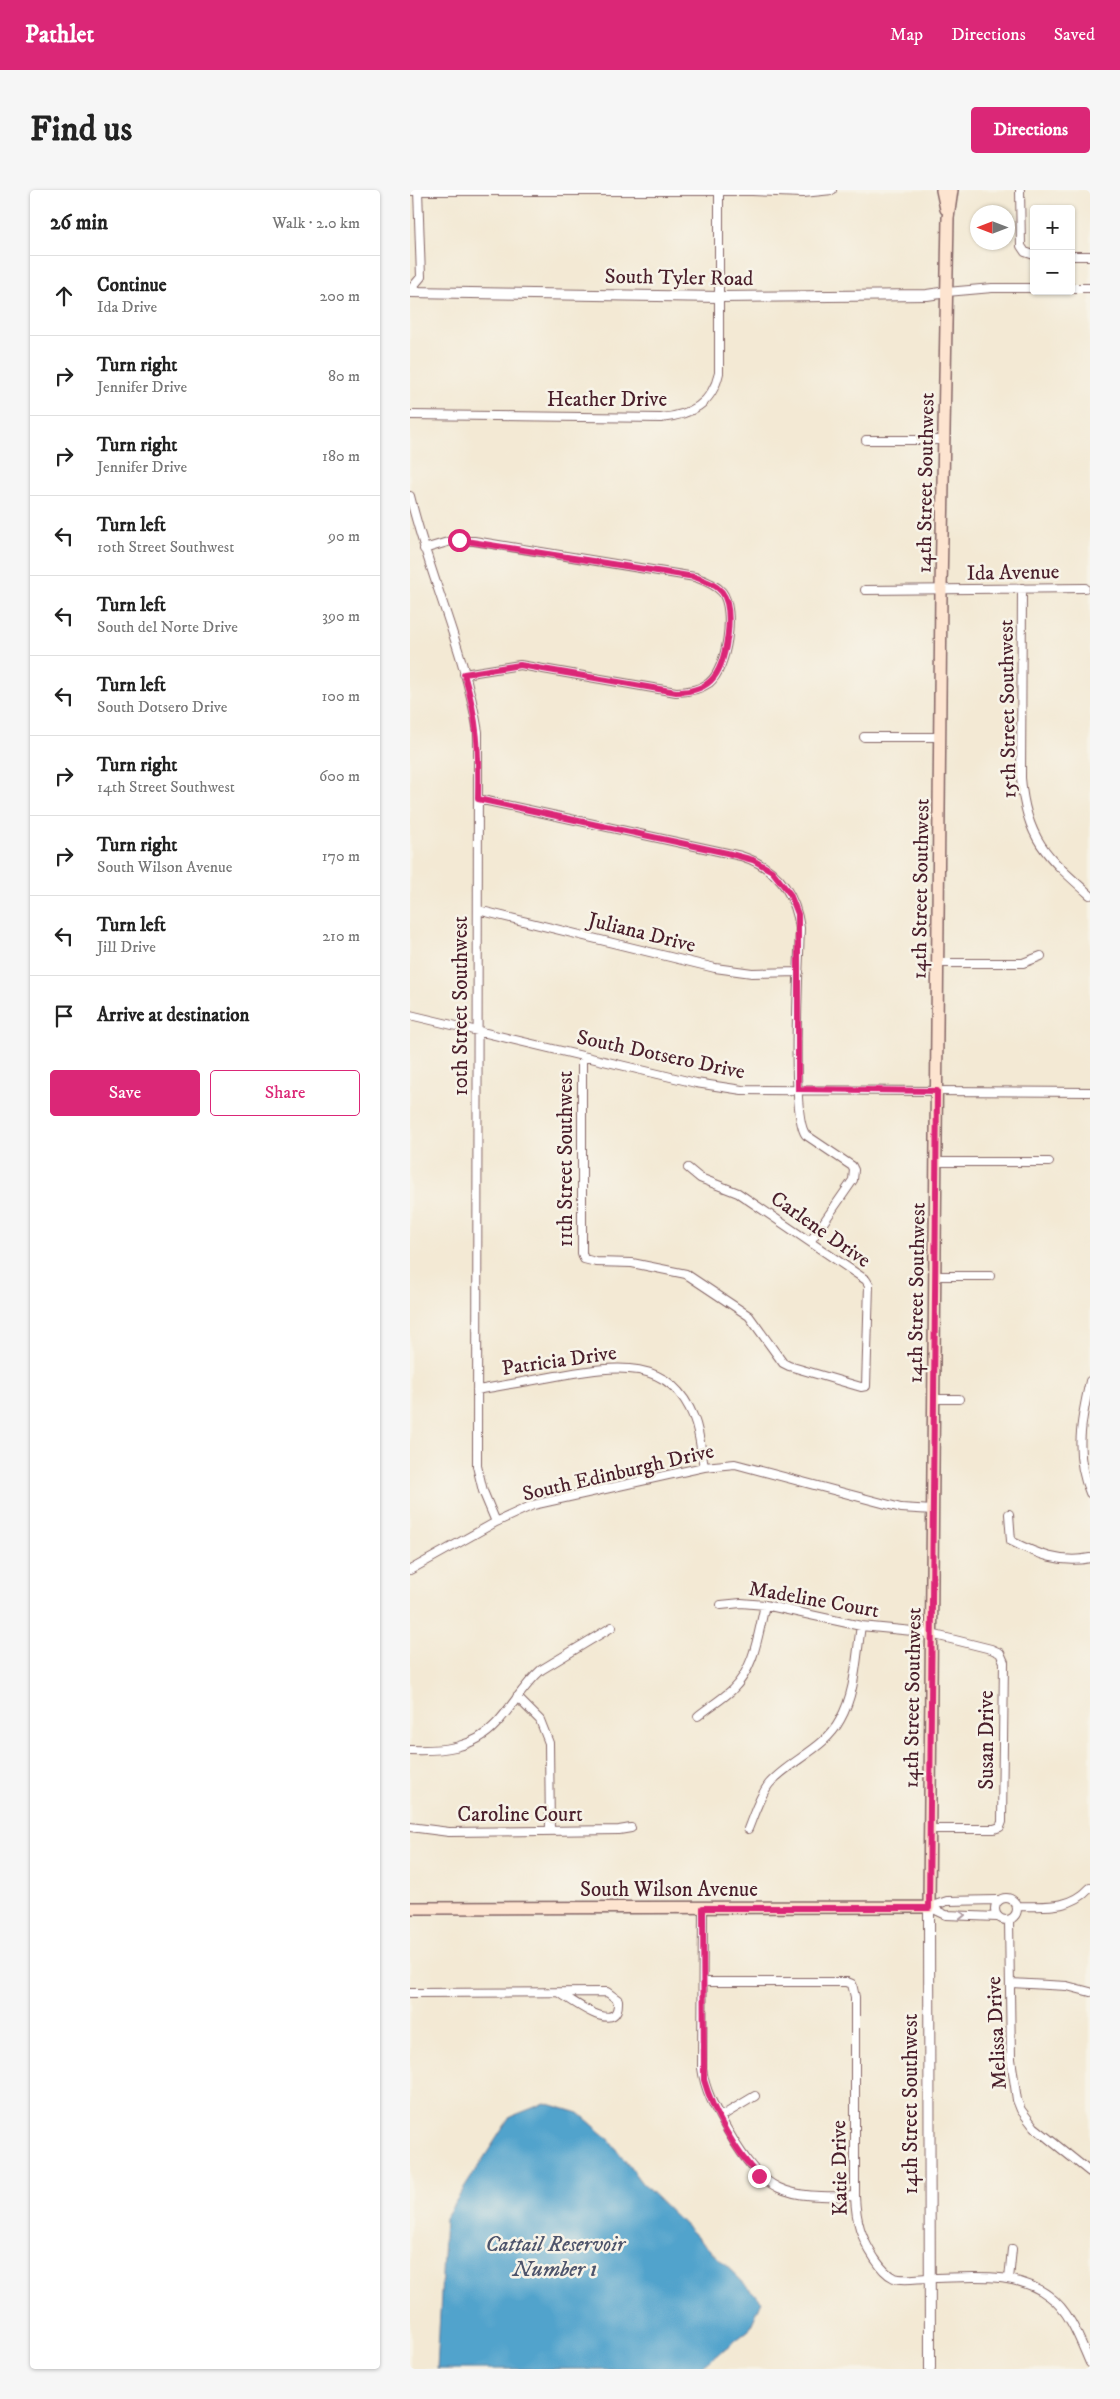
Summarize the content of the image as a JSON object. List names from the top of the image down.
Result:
{
  "streets": {
    "main road": ["14th Street Southwest", "South Wilson Avenue"],
    "street": [
      "South Tyler Road",
      "Heather Drive",
      "Ida Avenue",
      "15th Street Southwest",
      "Juliana Drive",
      "10th Street Southwest",
      "South Dotsero Drive",
      "11th Street Southwest",
      "Carlene Drive",
      "Patricia Drive",
      "South Edinburgh Drive",
      "Madeline Court",
      "Susan Drive",
      "Caroline Court",
      "Melissa Drive",
      "Katie Drive"
    ]
  },
  "crossings": [
    ["South Tyler Road", "Heather Drive"],
    ["South Tyler Road", "14th Street Southwest"],
    ["14th Street Southwest", "Ida Avenue"],
    ["14th Street Southwest", "South Dotsero Drive"],
    ["14th Street Southwest", "South Edinburgh Drive"],
    ["14th Street Southwest", "Madeline Court"],
    ["14th Street Southwest", "Susan Drive"],
    ["14th Street Southwest", "South Wilson Avenue"],
    ["14th Street Southwest", "Katie Drive"],
    ["Ida Avenue", "15th Street Southwest"],
    ["Juliana Drive", "10th Street Southwest"],
    ["10th Street Southwest", "South Dotsero Drive"],
    ["10th Street Southwest", "Patricia Drive"],
    ["10th Street Southwest", "South Edinburgh Drive"],
    ["South Dotsero Drive", "11th Street Southwest"],
    ["11th Street Southwest", "Carlene Drive"],
    ["Patricia Drive", "South Edinburgh Drive"],
    ["Madeline Court", "Susan Drive"],
    ["South Wilson Avenue", "Melissa Drive"]
  ],
  "water": ["Cattail Reservoir Number 1"],
  "north": "left",
  "page": {
    "header": "Pathlet",
    "nav": ["Map", "Directions", "Saved"],
    "buttons": [
      "Directions",
      ["Save", "Share"]
    ],
    "title": "Find us",
    "heading": ["26 min", "Walk · 2.0 km"],
    "map_buttons": ["+", "−"],
    "list": [
      ["Continue", "Ida Drive", "200 m"],
      ["Turn right", "Jennifer Drive", "80 m"],
      ["Turn right", "Jennifer Drive", "180 m"],
      ["Turn left", "10th Street Southwest", "90 m"],
      ["Turn left", "South del Norte Drive", "390 m"],
      ["Turn left", "South Dotsero Drive", "100 m"],
      ["Turn right", "14th Street Southwest", "600 m"],
      ["Turn right", "South Wilson Avenue", "170 m"],
      ["Turn left", "Jill Drive", "210 m"],
      "Arrive at destination"
    ]
  }
}
